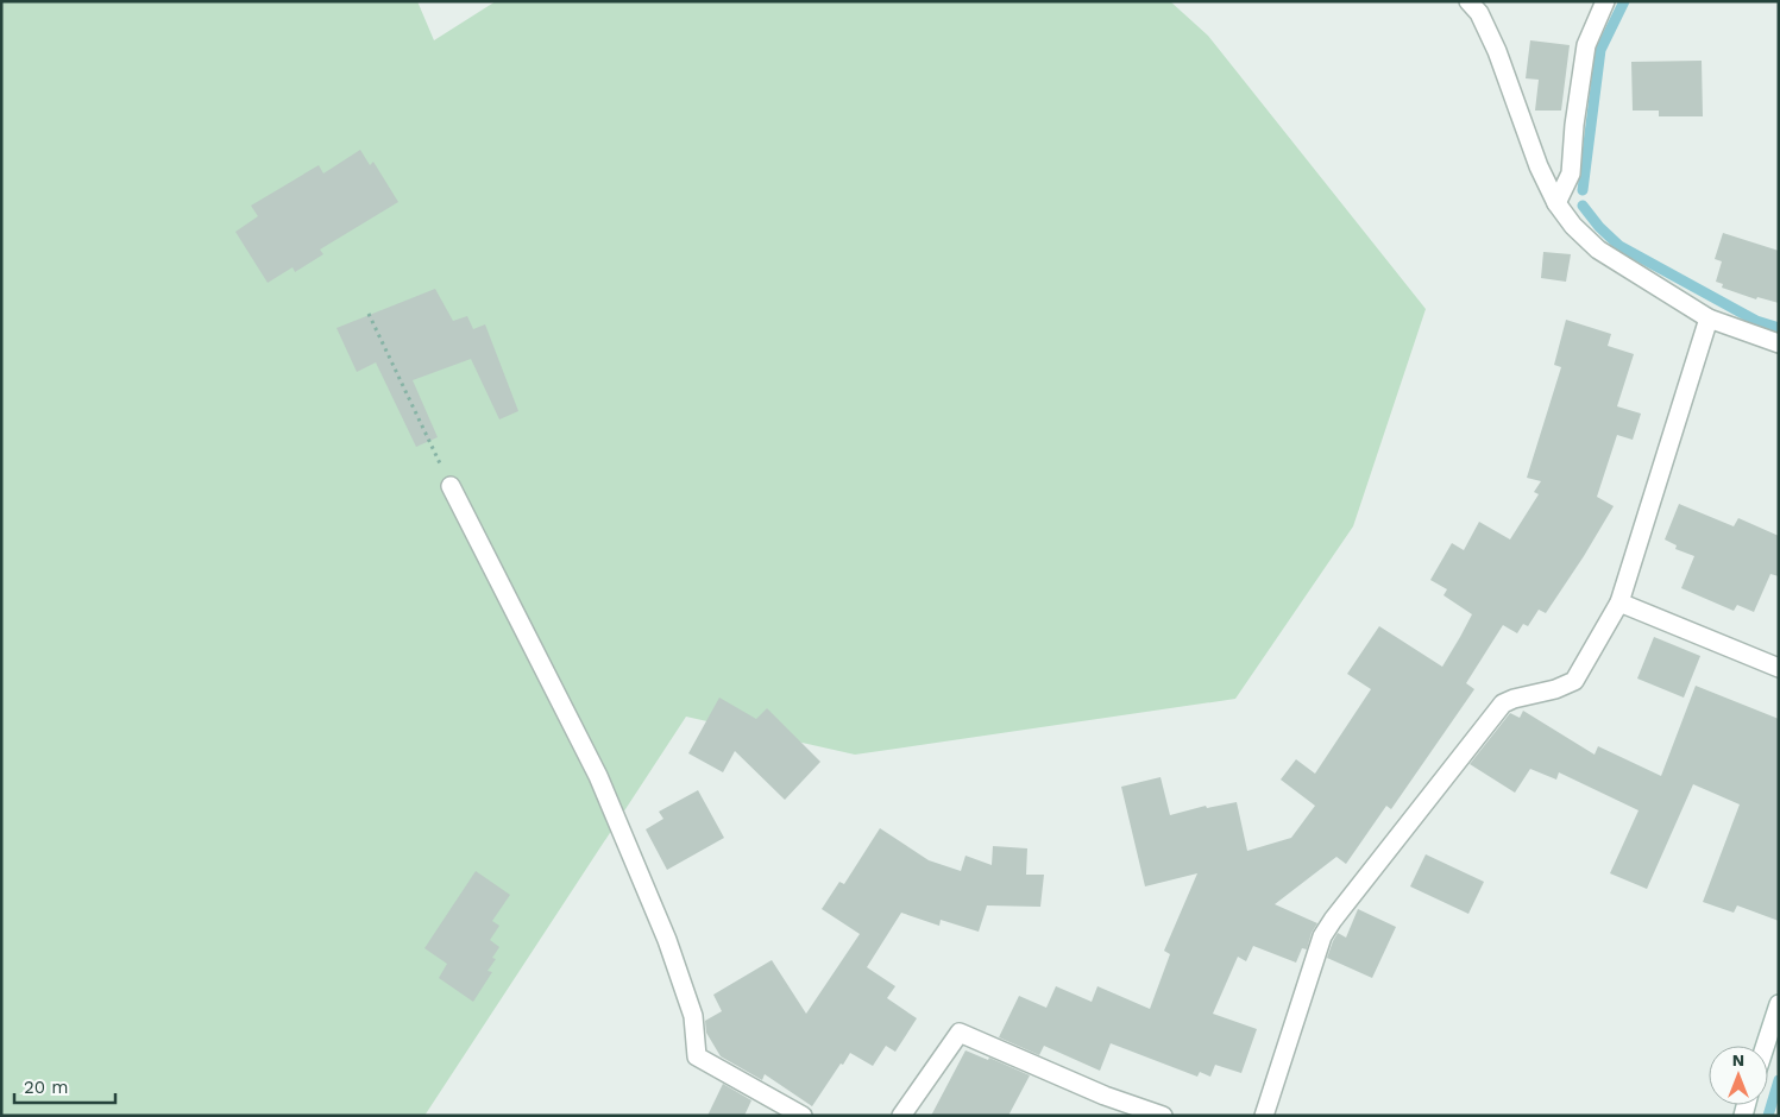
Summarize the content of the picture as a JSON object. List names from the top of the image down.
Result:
{
  "scale_bar": "20 m",
  "north": "top"
}
